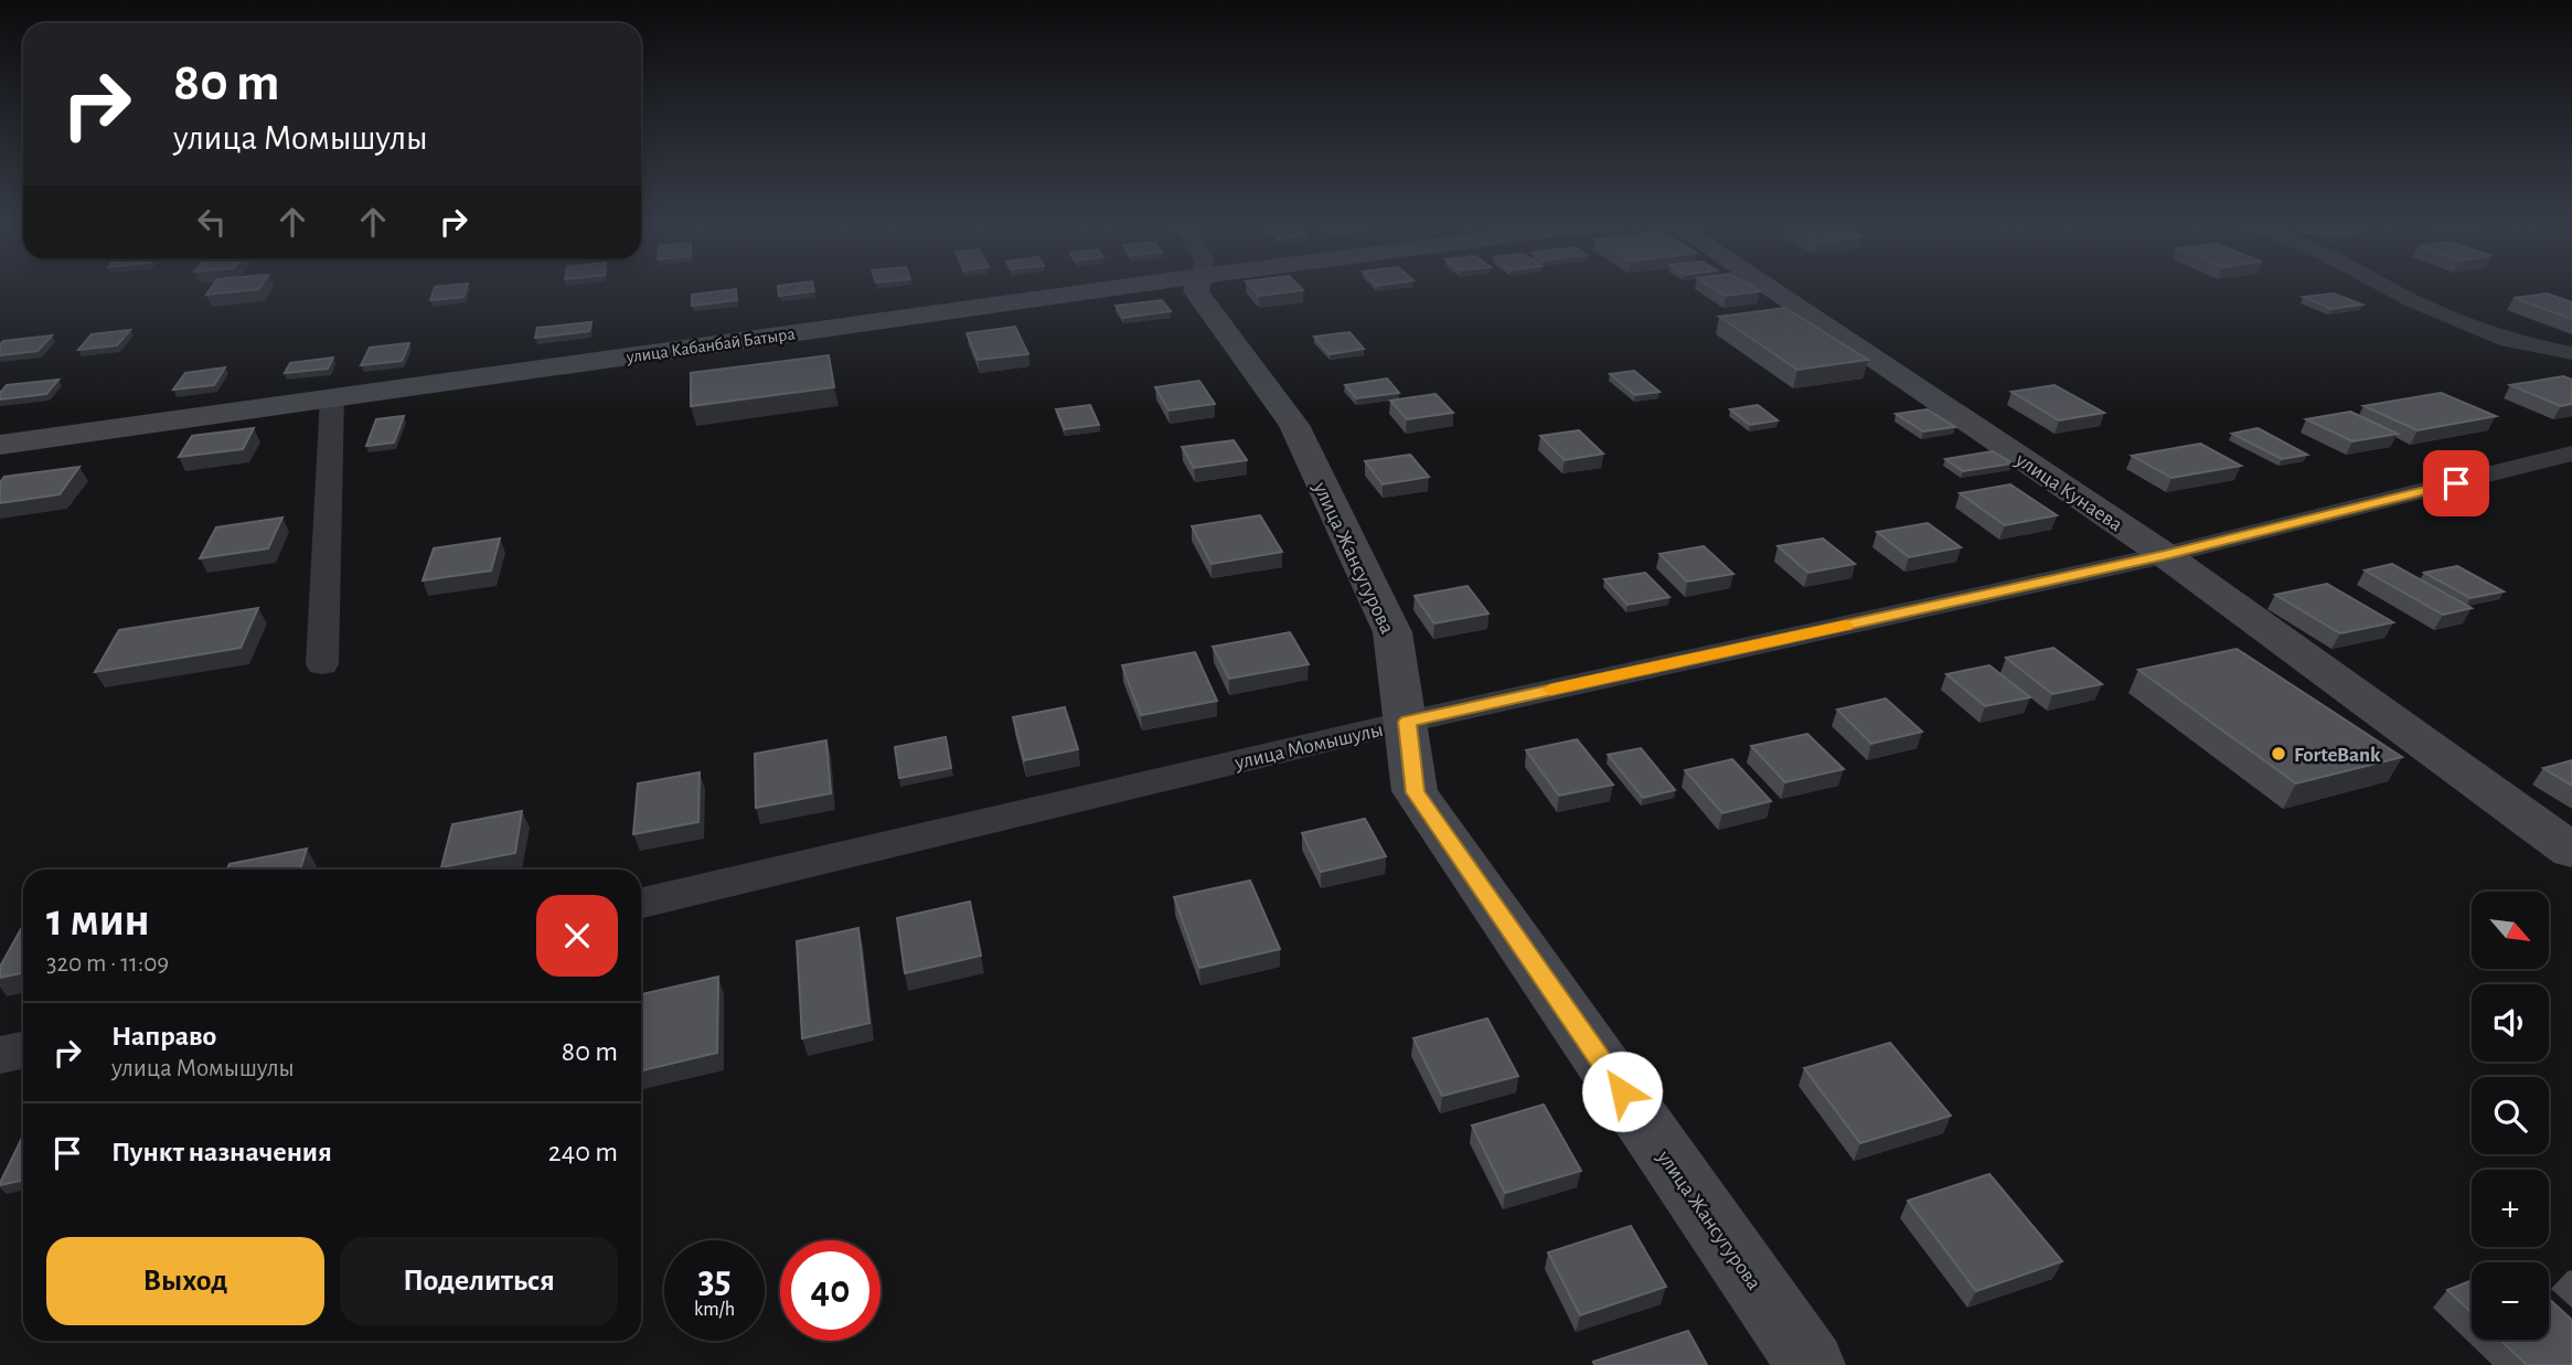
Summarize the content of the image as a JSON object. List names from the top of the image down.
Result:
{
  "streets": {
    "street": [
      "улица Кабанбай Батыра",
      "улица Кунаева",
      "улица Жансугурова",
      "улица Момышулы"
    ]
  },
  "crossings": [
    ["улица Кунаева", "улица Момышулы"],
    ["улица Жансугурова", "улица Момышулы"]
  ],
  "places": ["ForteBank"],
  "north": "bottom right",
  "page": {
    "turn": ["80 m", "улица Момышулы"],
    "heading": ["1 мин", "320 m · 11:09"],
    "map_buttons": ["+", "−"],
    "list": [
      {
        "name": "Направо",
        "note": "улица Момышулы",
        "value": "80 m"
      },
      {
        "name": "Пункт назначения",
        "value": "240 m"
      }
    ],
    "buttons": ["Выход", "Поделиться"],
    "speed": "35 km/h",
    "limit": "40"
  }
}
